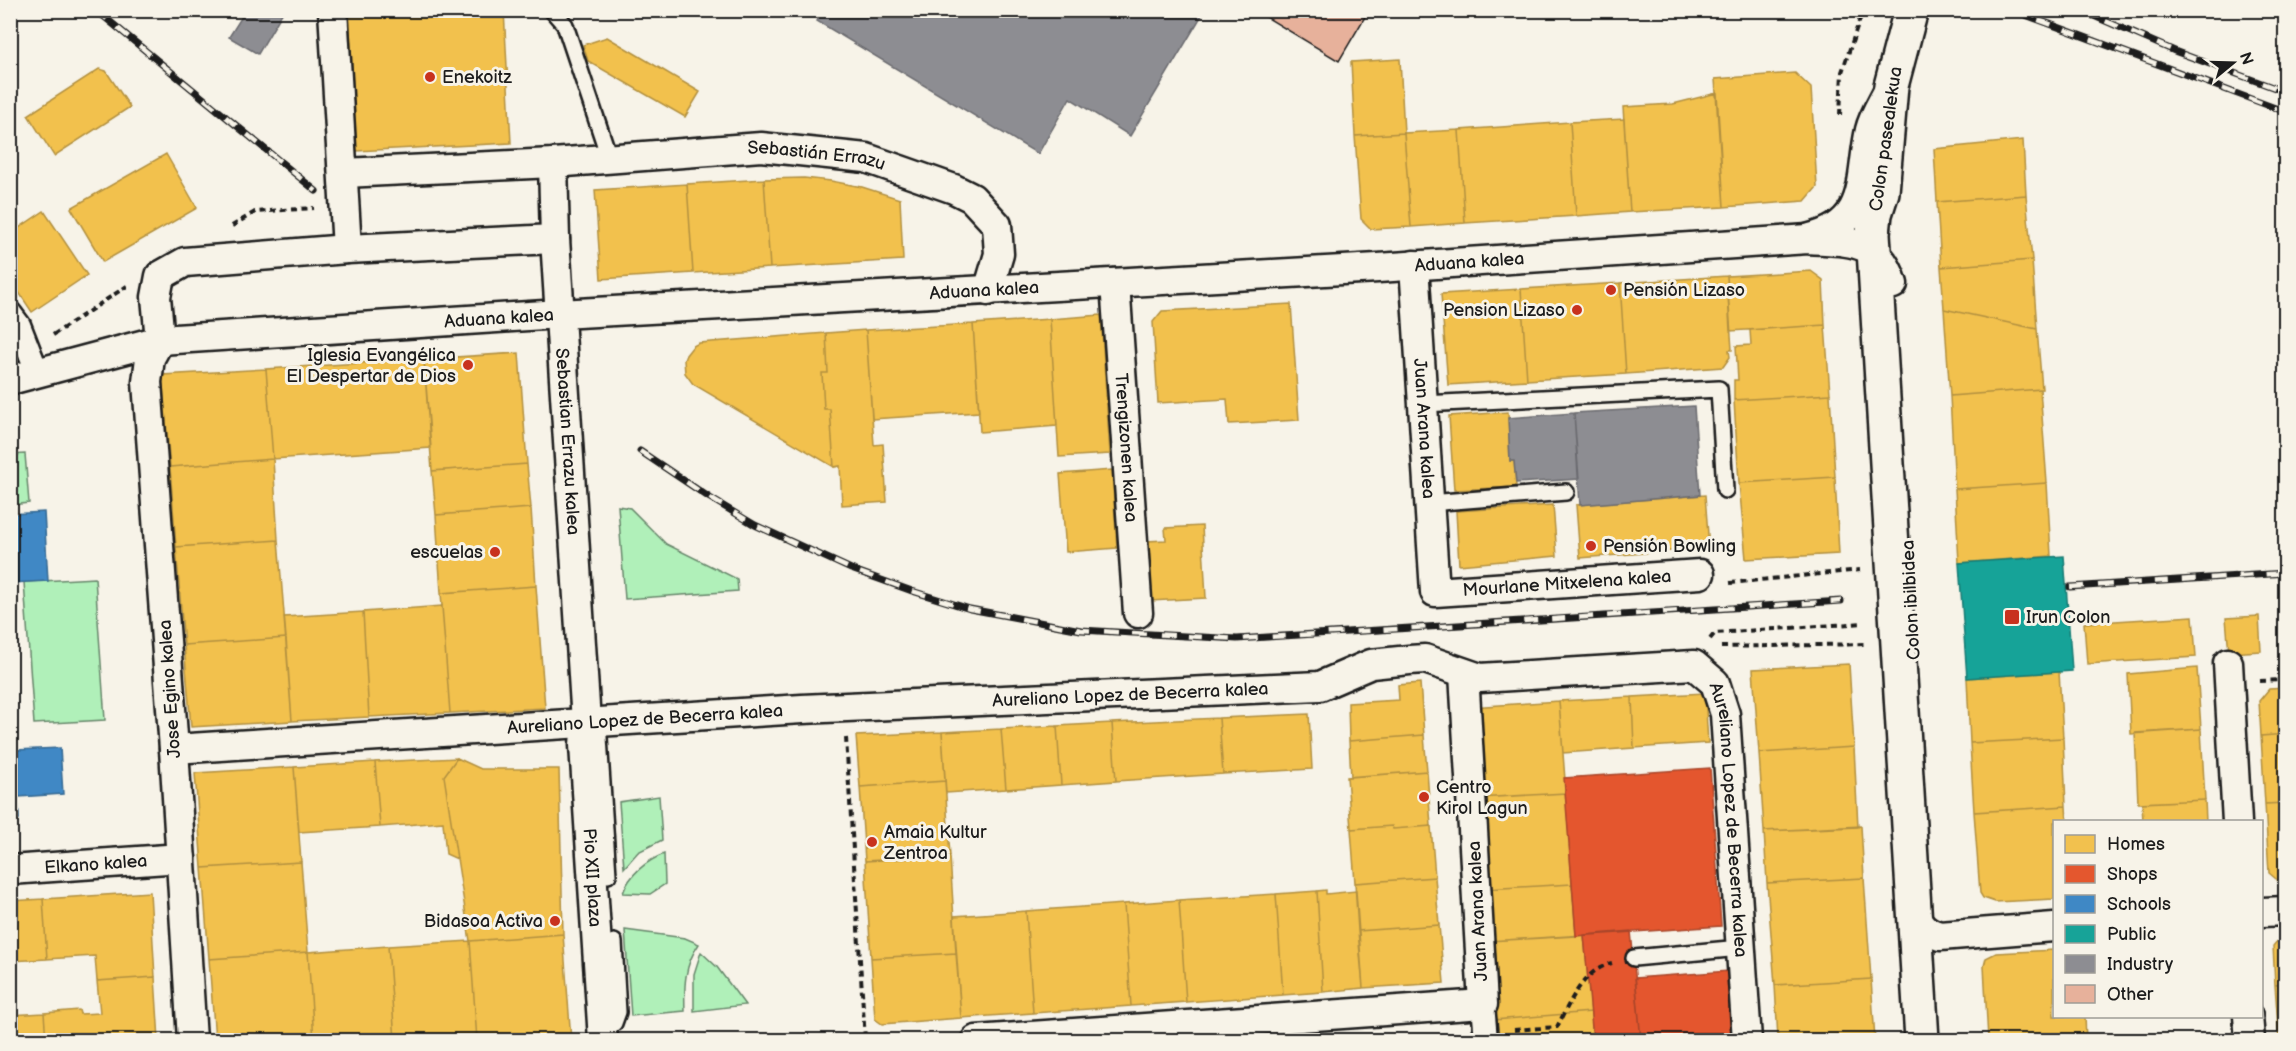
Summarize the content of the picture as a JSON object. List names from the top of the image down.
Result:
{
  "streets": {
    "main road": ["Colon pasealekua", "Colon ibilbidea"],
    "street": [
      "Sebastián Errazu",
      "Aduana kalea",
      "Juan Arana kalea",
      "Sebastian Errazu kalea",
      "Trengizonen kalea",
      "Mourlane Mitxelena kalea",
      "Jose Egino kalea",
      "Aureliano Lopez de Becerra kalea",
      "Elkano kalea",
      "Pio XII plaza"
    ]
  },
  "crossings": [
    ["Colon pasealekua", "Aduana kalea"],
    ["Colon pasealekua", "Colon ibilbidea"],
    ["Sebastián Errazu", "Aduana kalea"],
    ["Sebastián Errazu", "Sebastian Errazu kalea"],
    ["Aduana kalea", "Juan Arana kalea"],
    ["Aduana kalea", "Sebastian Errazu kalea"],
    ["Aduana kalea", "Trengizonen kalea"],
    ["Aduana kalea", "Colon ibilbidea"],
    ["Aduana kalea", "Jose Egino kalea"],
    ["Juan Arana kalea", "Mourlane Mitxelena kalea"],
    ["Juan Arana kalea", "Aureliano Lopez de Becerra kalea"],
    ["Sebastian Errazu kalea", "Aureliano Lopez de Becerra kalea"],
    ["Sebastian Errazu kalea", "Pio XII plaza"],
    ["Jose Egino kalea", "Aureliano Lopez de Becerra kalea"],
    ["Jose Egino kalea", "Elkano kalea"],
    ["Aureliano Lopez de Becerra kalea", "Pio XII plaza"]
  ],
  "places": {
    "other": [
      "Enekoitz",
      "Pensión Lizaso",
      "Pension Lizaso",
      "Iglesia Evangélica El Despertar de Dios",
      "Pensión Bowling",
      "escuelas",
      "Centro Kirol Lagun",
      "Amaia Kultur Zentroa",
      "Bidasoa Activa"
    ],
    "transit": ["Irun Colon"]
  },
  "legend": [
    "Homes",
    "Shops",
    "Schools",
    "Public",
    "Industry",
    "Other"
  ],
  "north": "right"
}
